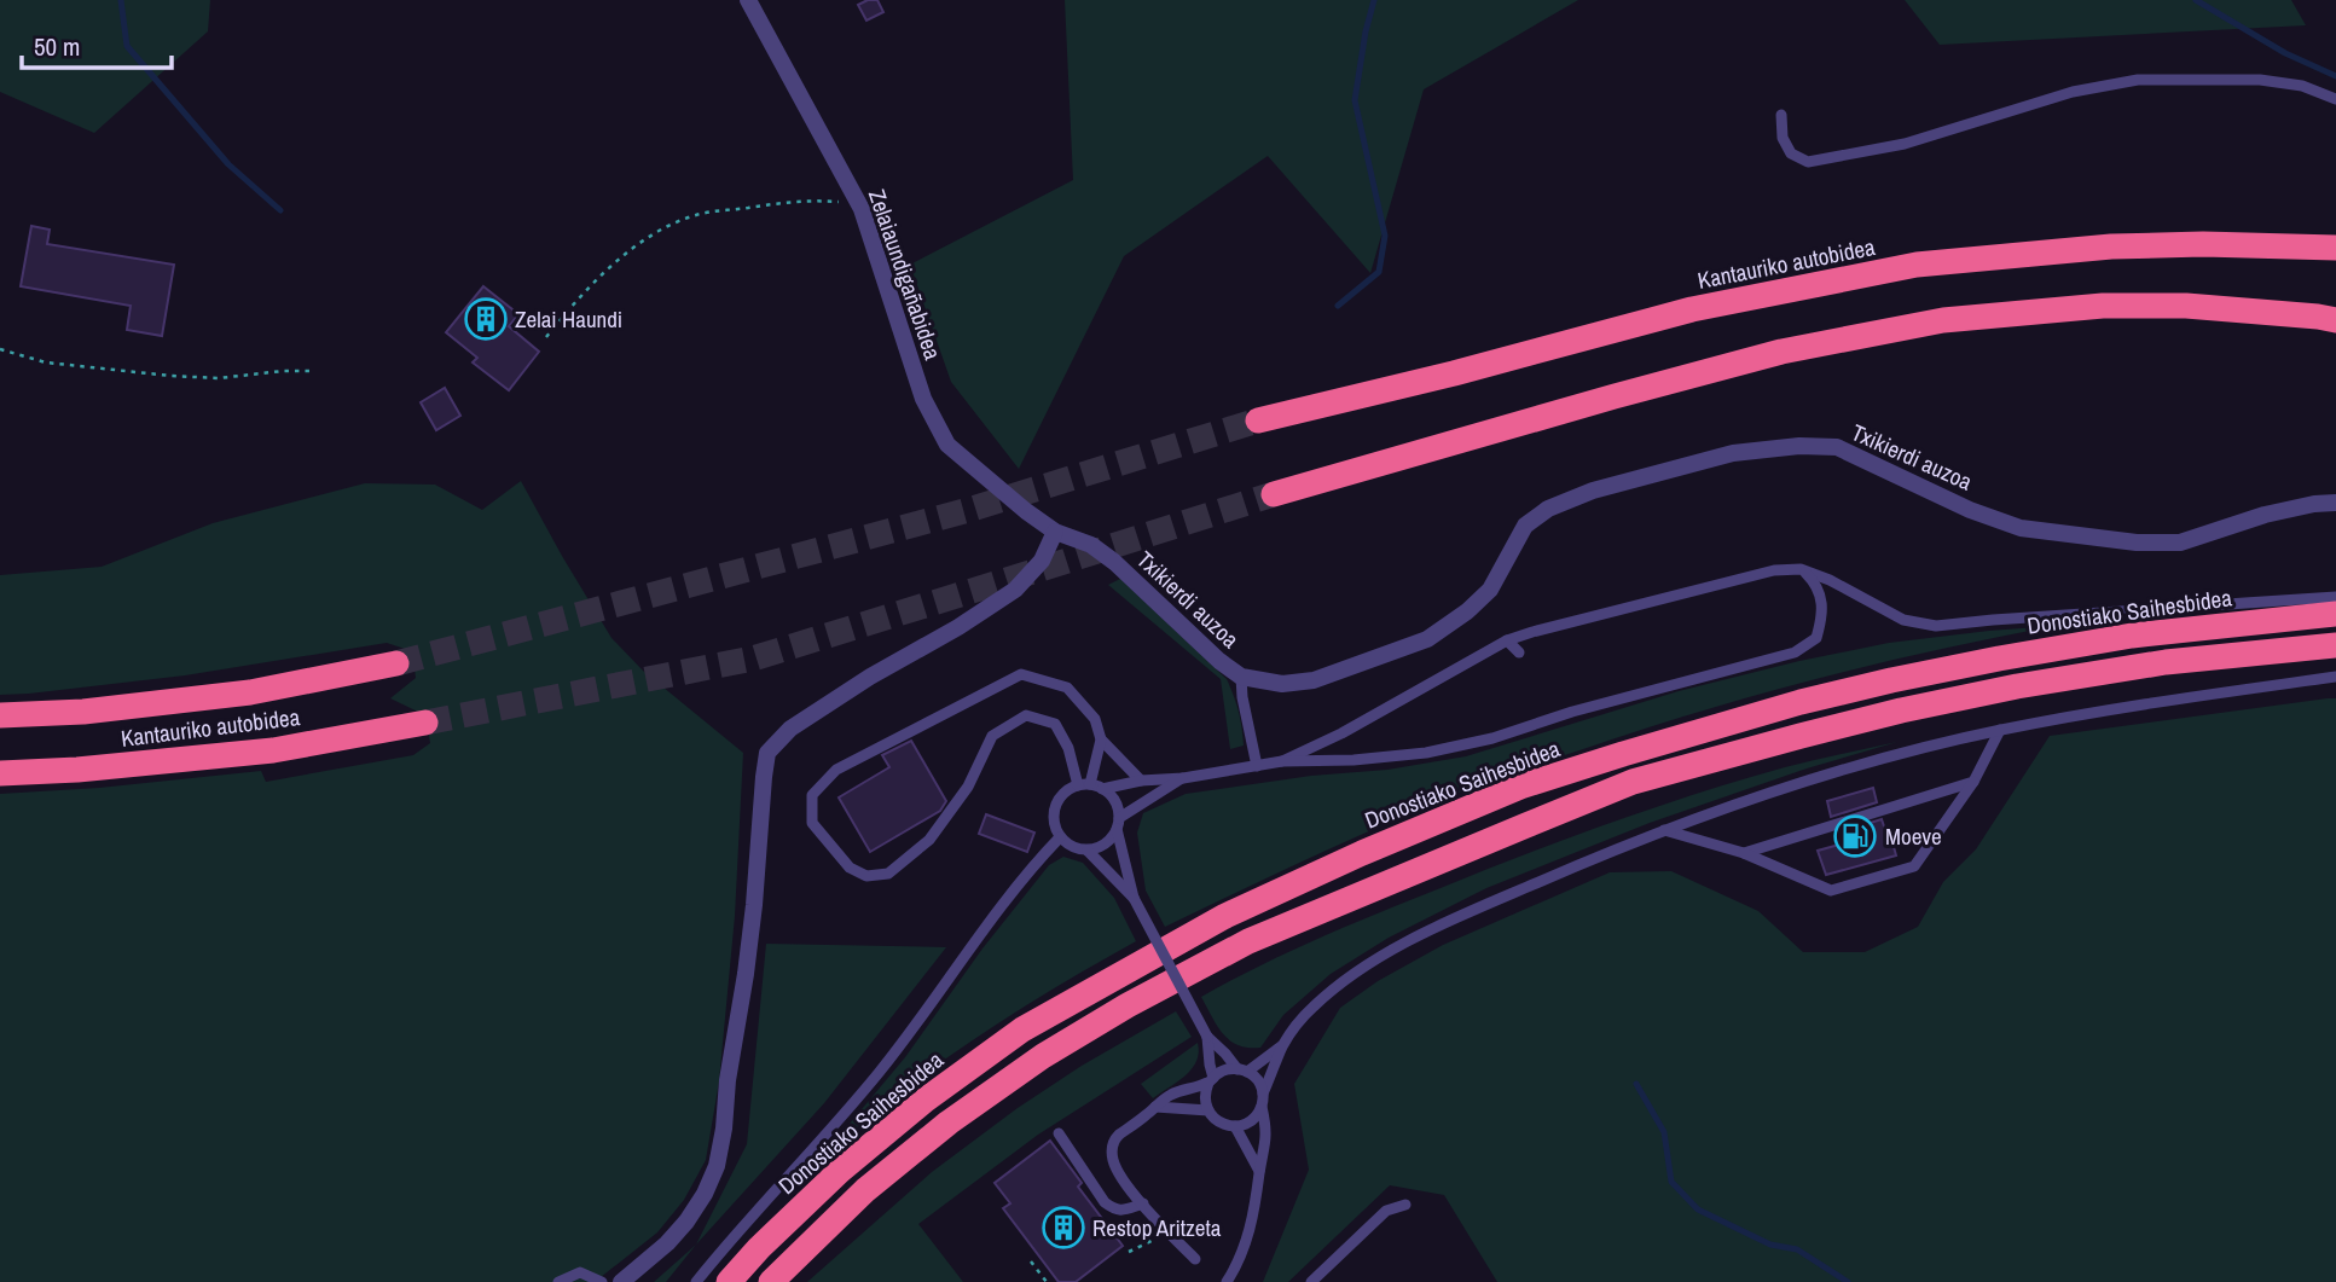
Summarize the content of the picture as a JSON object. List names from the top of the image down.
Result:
{
  "streets": {
    "highway": ["Kantauriko autobidea", "Donostiako Saihesbidea"],
    "street": ["Zelaiaundigañabidea", "Txikierdi auzoa"]
  },
  "crossings": [
    ["Zelaiaundigañabidea", "Txikierdi auzoa"]
  ],
  "places": {
    "building": ["Zelai Haundi", "Restop Aritzeta"],
    "fuel station": ["Moeve"]
  },
  "scale_bar": "50 m"
}
